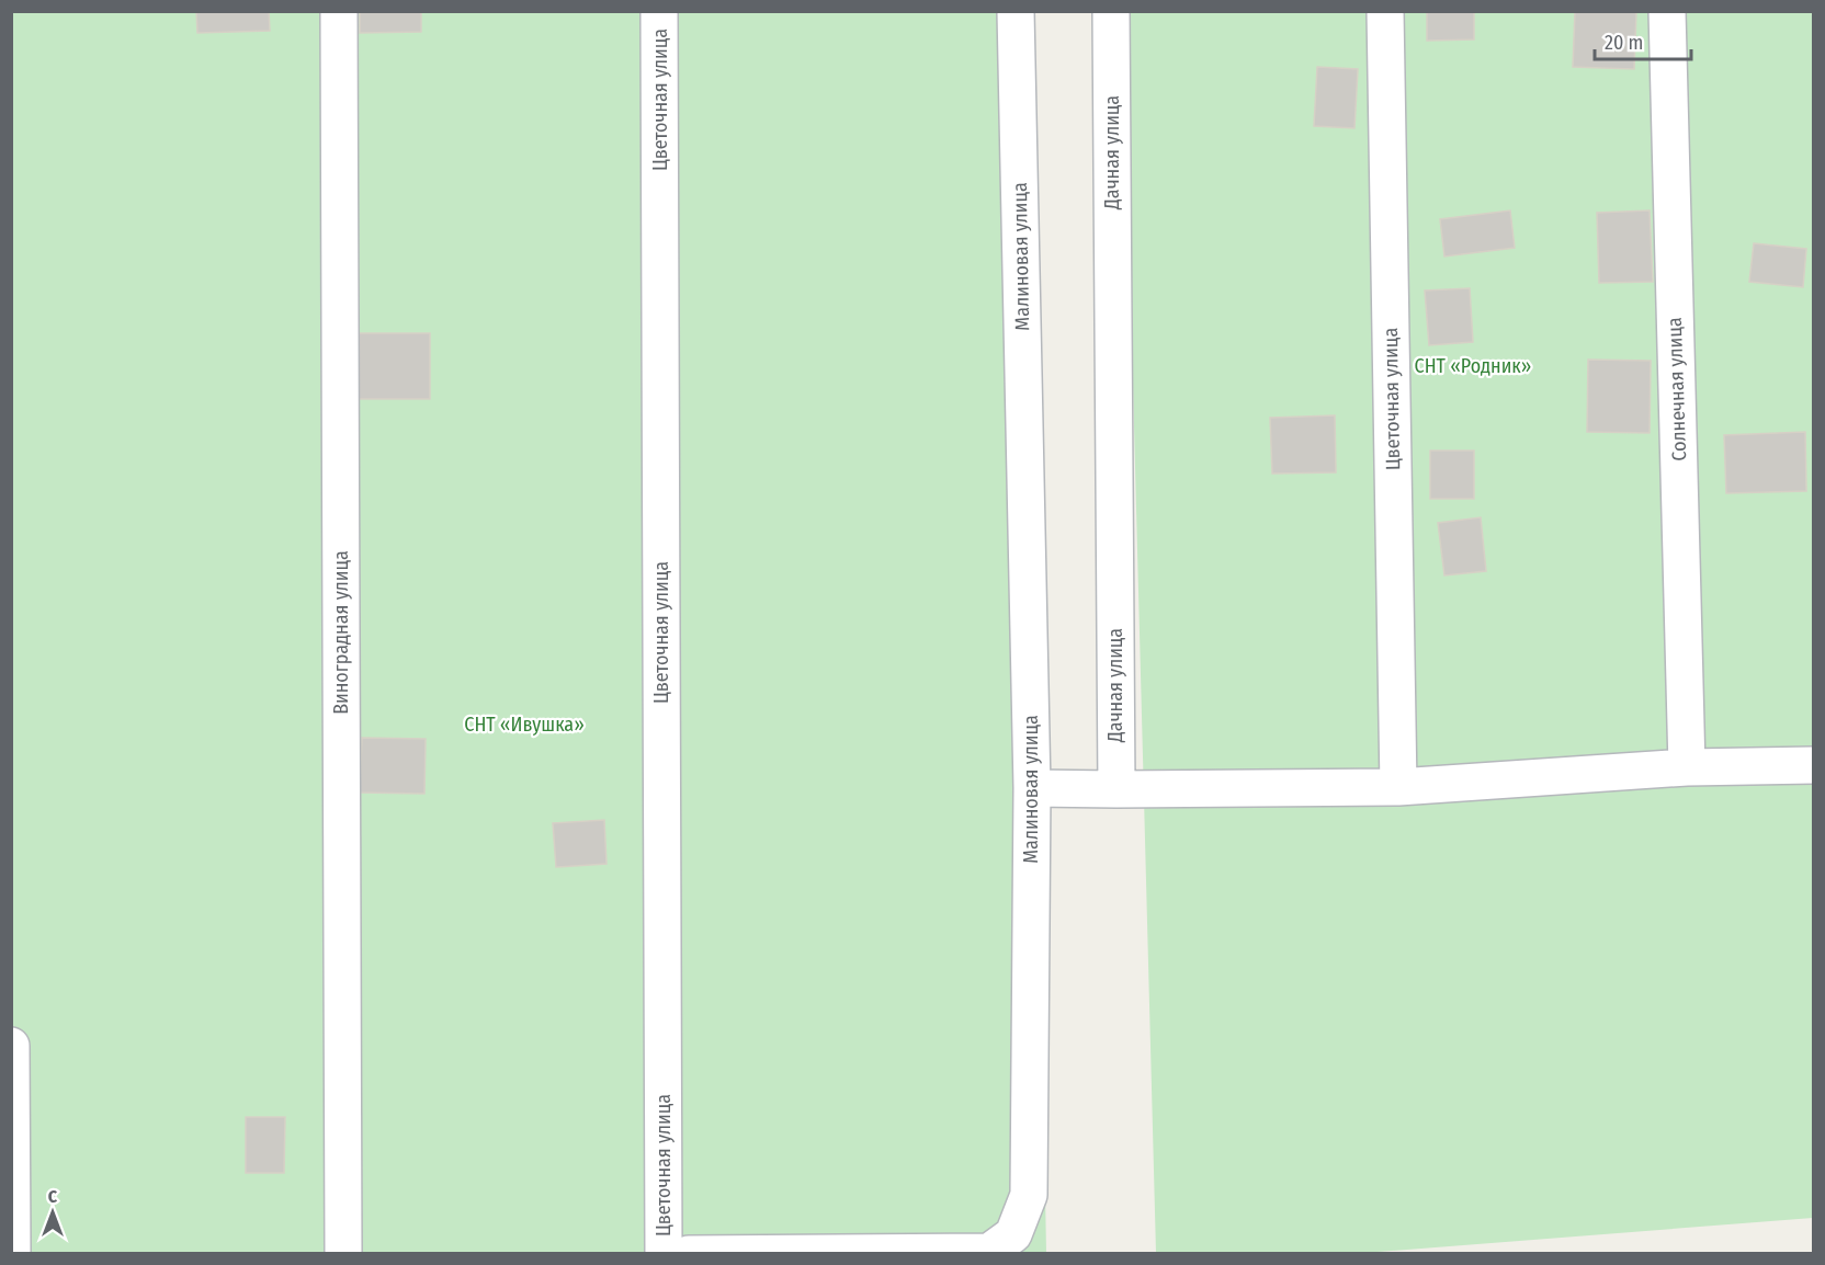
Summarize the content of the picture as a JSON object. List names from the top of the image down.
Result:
{
  "streets": {
    "street": [
      "Цветочная улица",
      "Дачная улица",
      "Малиновая улица",
      "Солнечная улица",
      "Виноградная улица"
    ]
  },
  "parks": ["СНТ «Родник»", "СНТ «Ивушка»"],
  "scale_bar": "20 m",
  "north": "top"
}
